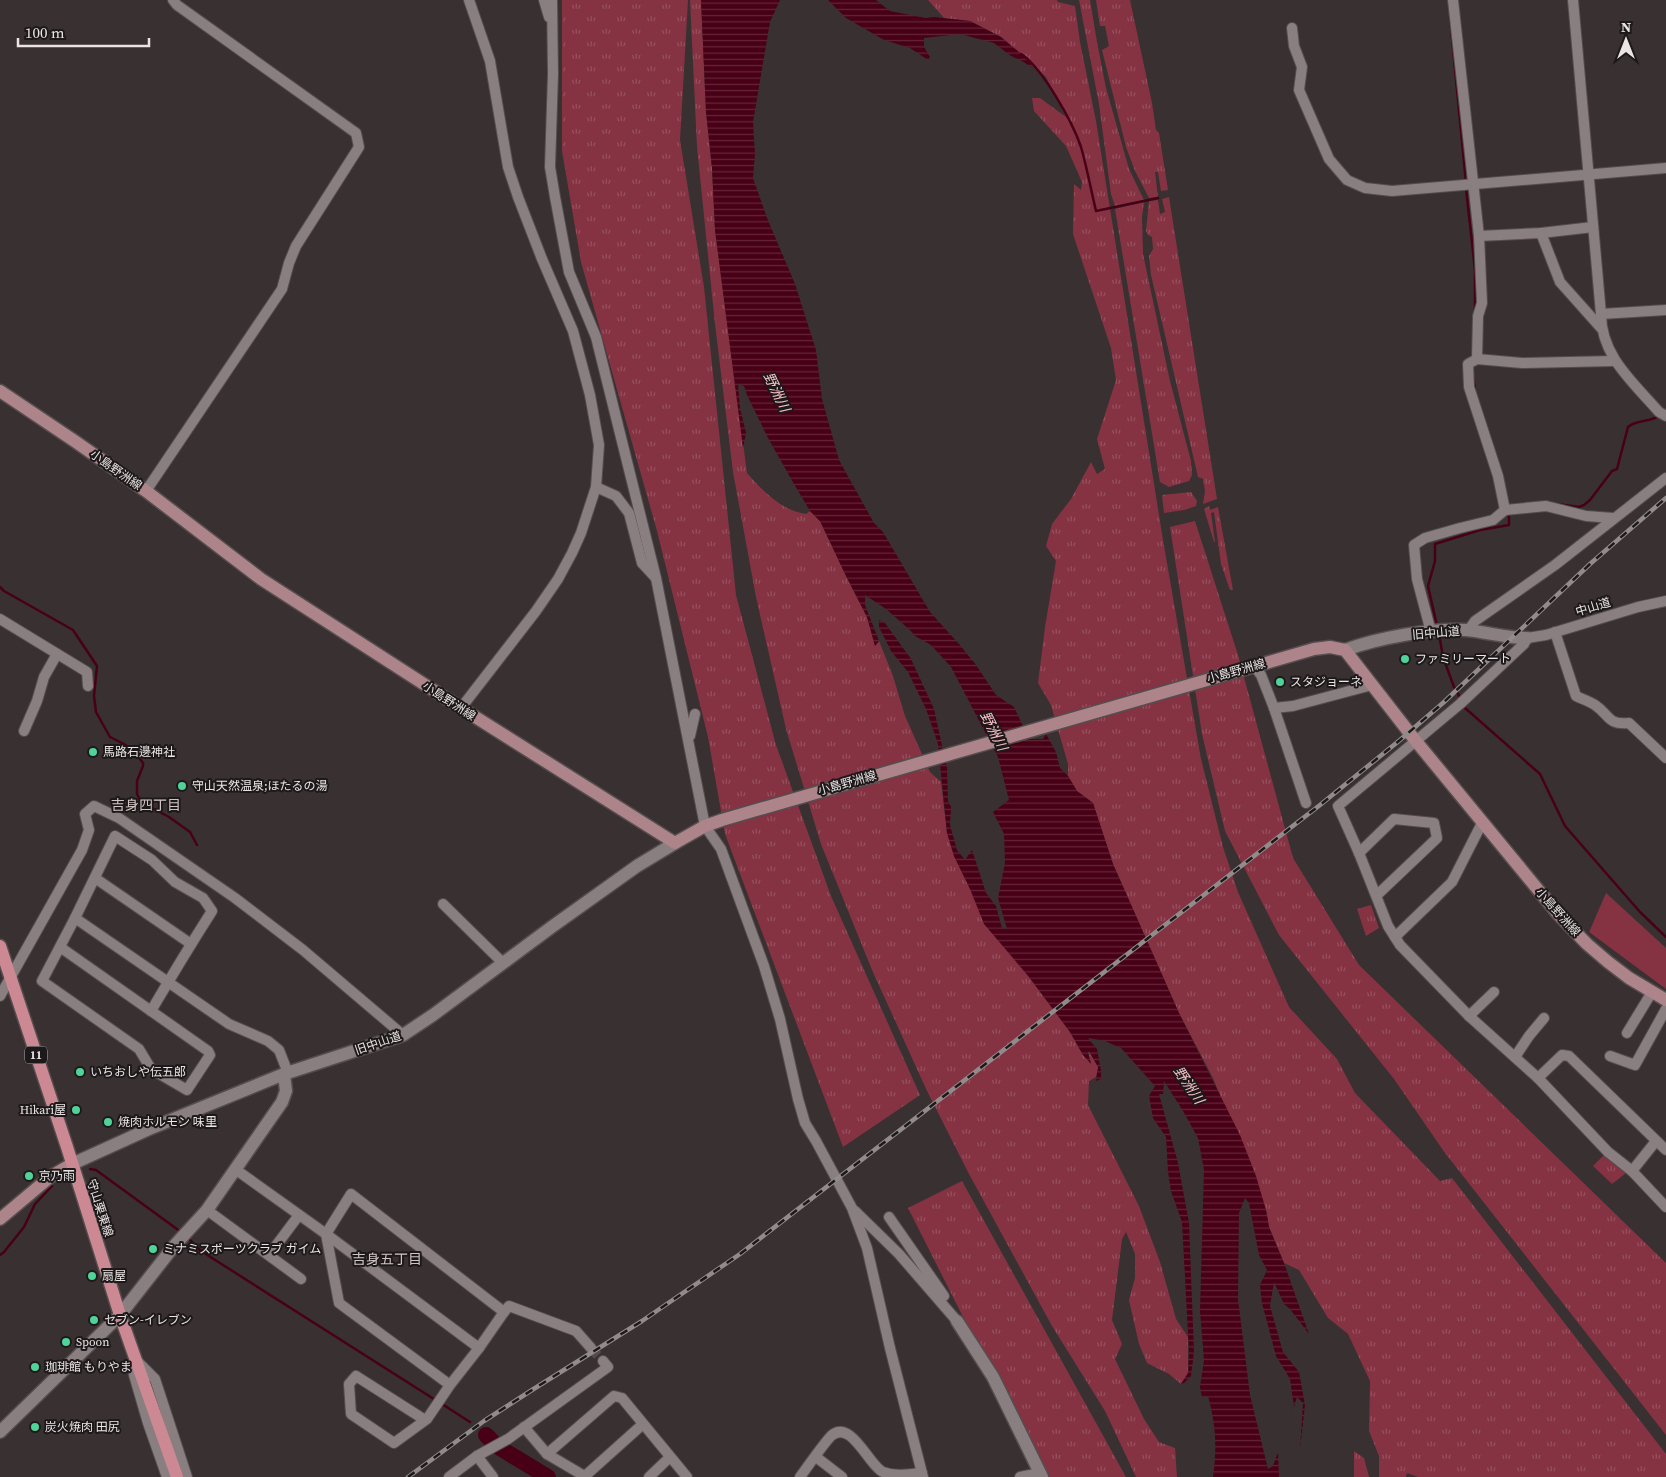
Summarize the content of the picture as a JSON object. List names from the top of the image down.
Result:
{
  "streets": {
    "main road": ["小島野洲線", "11", "守山栗東線"],
    "street": ["中山道", "旧中山道"]
  },
  "crossings": [
    ["小島野洲線", "旧中山道"],
    ["中山道", "旧中山道"],
    ["旧中山道", "守山栗東線"]
  ],
  "districts": ["吉身四丁目", "吉身五丁目"],
  "water": ["野洲川"],
  "places": [
    "ファミリーマート",
    "スタジョーネ",
    "馬路石邊神社",
    "守山天然温泉;ほたるの湯",
    "いちおしや伝五郎",
    "Hikari屋",
    "焼肉ホルモン 味里",
    "京乃雨",
    "ミナミスポーツクラブ ガイム",
    "扇屋",
    "セブン-イレブン",
    "Spoon",
    "珈琲館 もりやま",
    "炭火焼肉 田尻"
  ],
  "scale_bar": "100 m",
  "north": "top"
}
